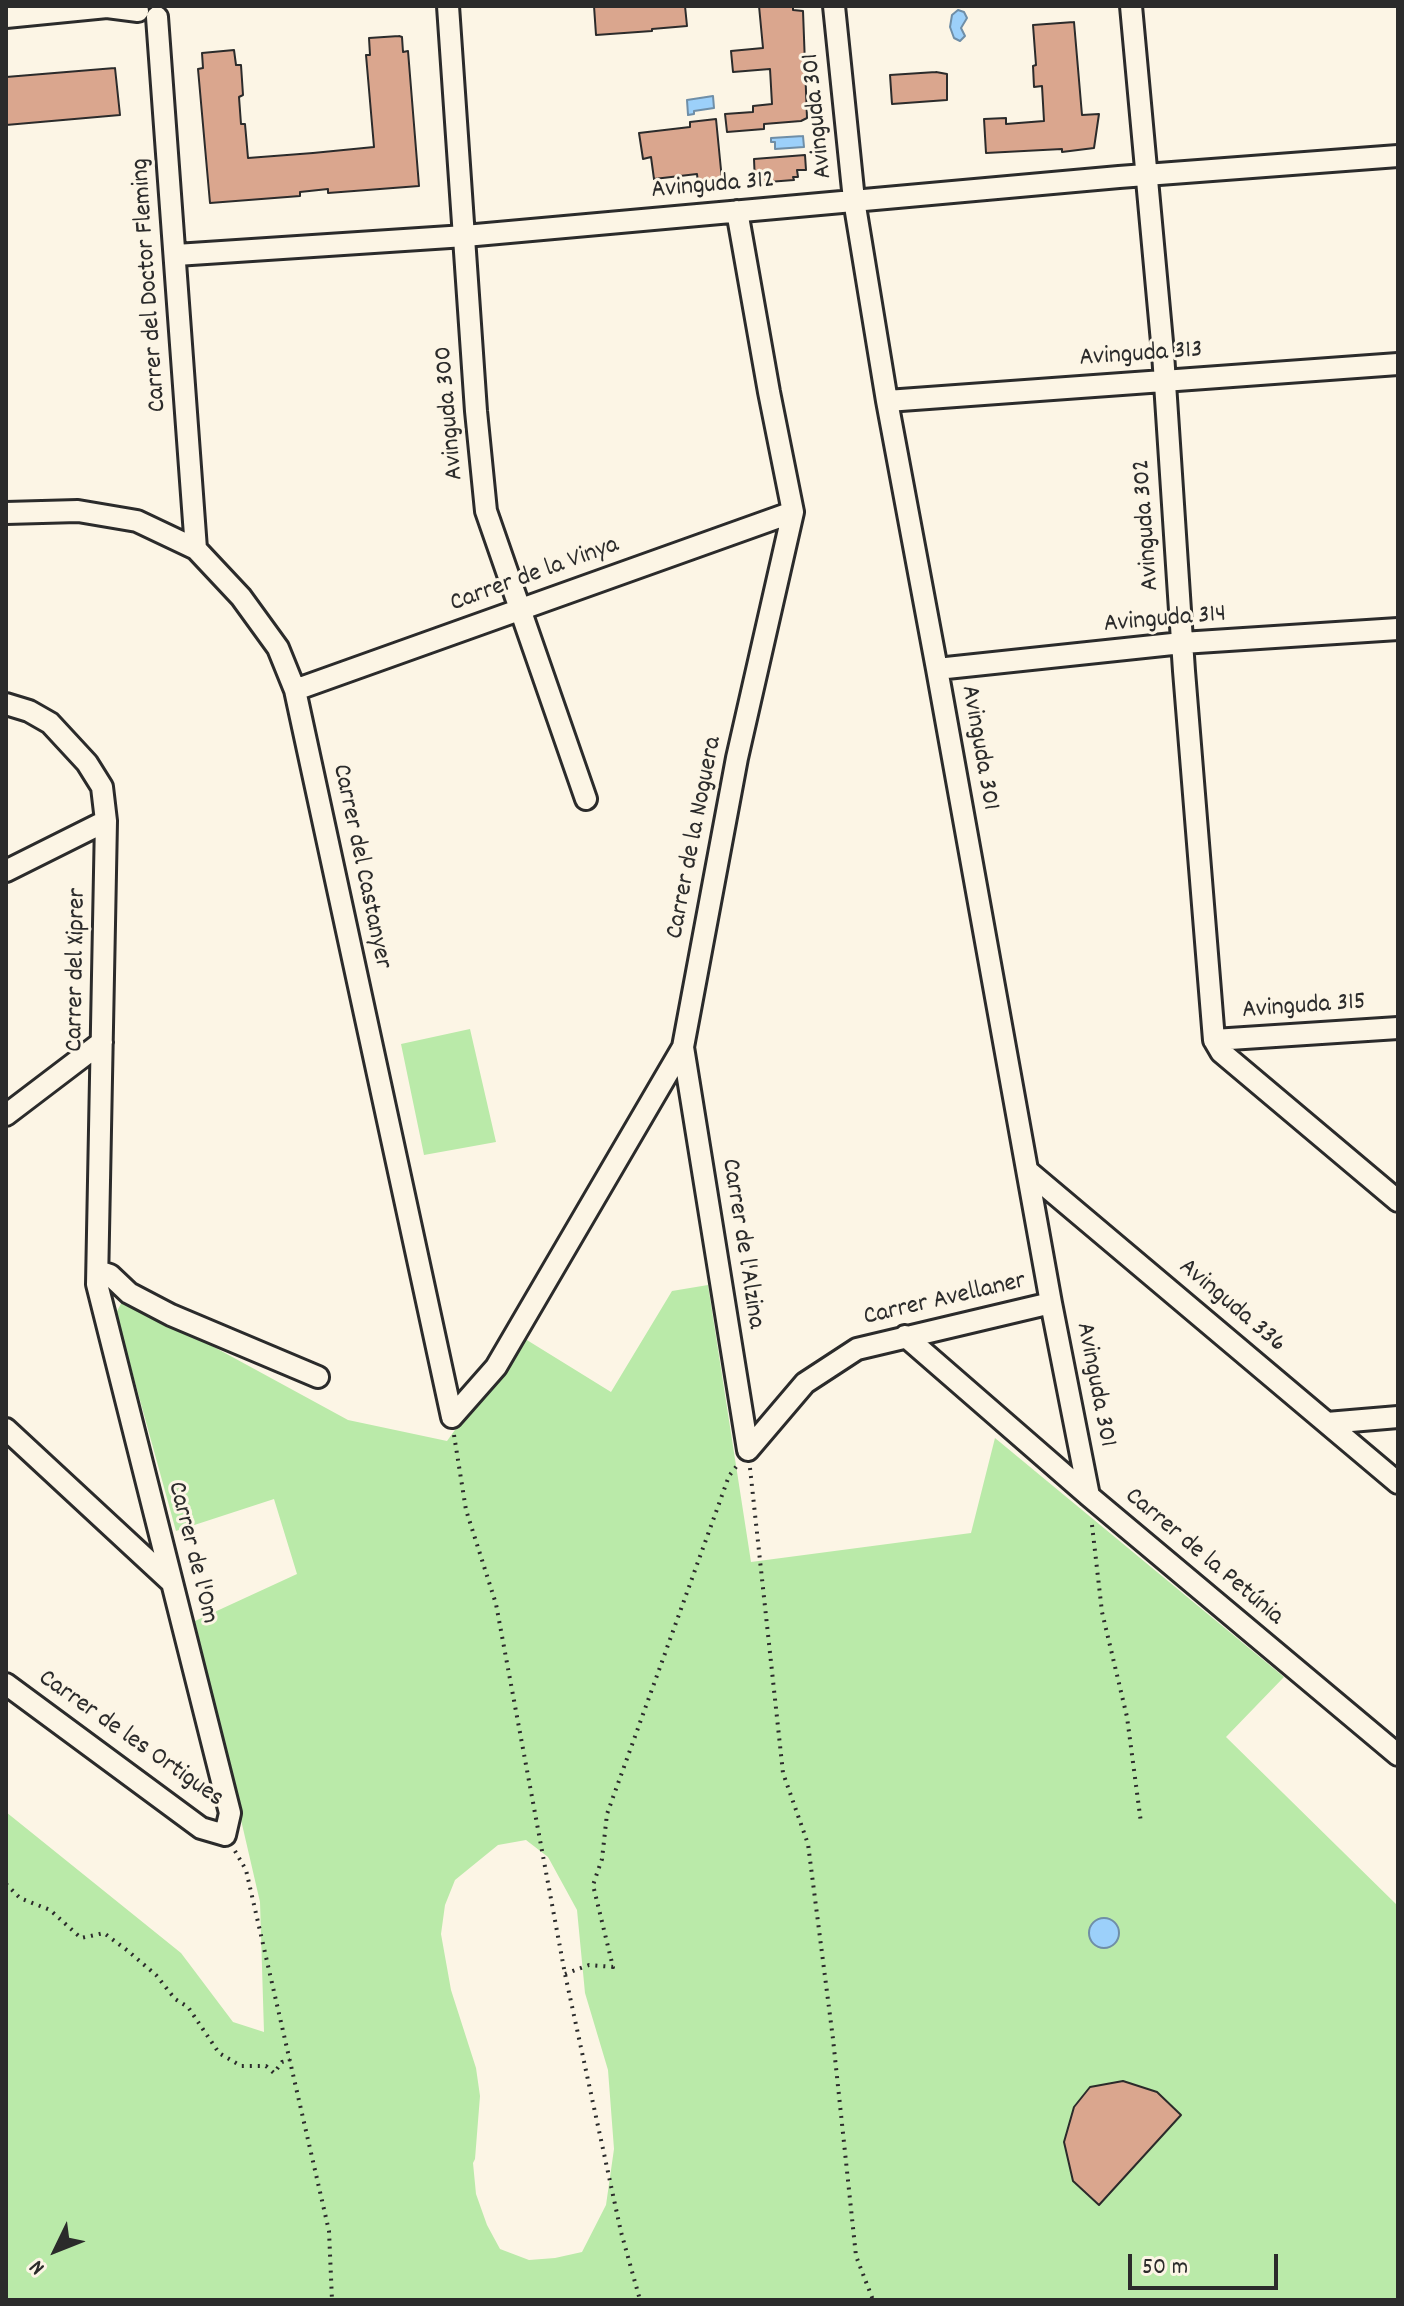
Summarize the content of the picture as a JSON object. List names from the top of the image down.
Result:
{
  "streets": {
    "street": [
      "Avinguda 301",
      "Avinguda 312",
      "Carrer del Doctor Fleming",
      "Avinguda 313",
      "Avinguda 300",
      "Avinguda 302",
      "Carrer de la Vinya",
      "Avinguda 314",
      "Carrer de la Noguera",
      "Carrer del Castanyer",
      "Carrer del Xiprer",
      "Avinguda 315",
      "Carrer de l'Alzina",
      "Carrer Avellaner",
      "Avinguda 336",
      "Carrer de l'Om",
      "Carrer de la Petúnia",
      "Carrer de les Ortigues"
    ]
  },
  "crossings": [
    ["Avinguda 301", "Avinguda 312"],
    ["Avinguda 301", "Avinguda 313"],
    ["Avinguda 301", "Avinguda 314"],
    ["Avinguda 301", "Carrer Avellaner"],
    ["Avinguda 301", "Avinguda 336"],
    ["Avinguda 301", "Carrer de la Petúnia"],
    ["Avinguda 312", "Carrer del Doctor Fleming"],
    ["Avinguda 312", "Avinguda 300"],
    ["Avinguda 312", "Avinguda 302"],
    ["Avinguda 312", "Carrer de la Noguera"],
    ["Carrer del Doctor Fleming", "Carrer del Castanyer"],
    ["Avinguda 313", "Avinguda 302"],
    ["Avinguda 300", "Carrer de la Vinya"],
    ["Avinguda 302", "Avinguda 314"],
    ["Avinguda 302", "Avinguda 315"],
    ["Carrer de la Vinya", "Carrer de la Noguera"],
    ["Carrer de la Vinya", "Carrer del Castanyer"],
    ["Carrer de la Noguera", "Carrer del Castanyer"],
    ["Carrer de la Noguera", "Carrer de l'Alzina"],
    ["Carrer del Xiprer", "Carrer de l'Om"],
    ["Carrer de l'Alzina", "Carrer Avellaner"],
    ["Carrer Avellaner", "Carrer de la Petúnia"],
    ["Carrer de l'Om", "Carrer de les Ortigues"]
  ],
  "scale_bar": "50 m",
  "north": "bottom left"
}
